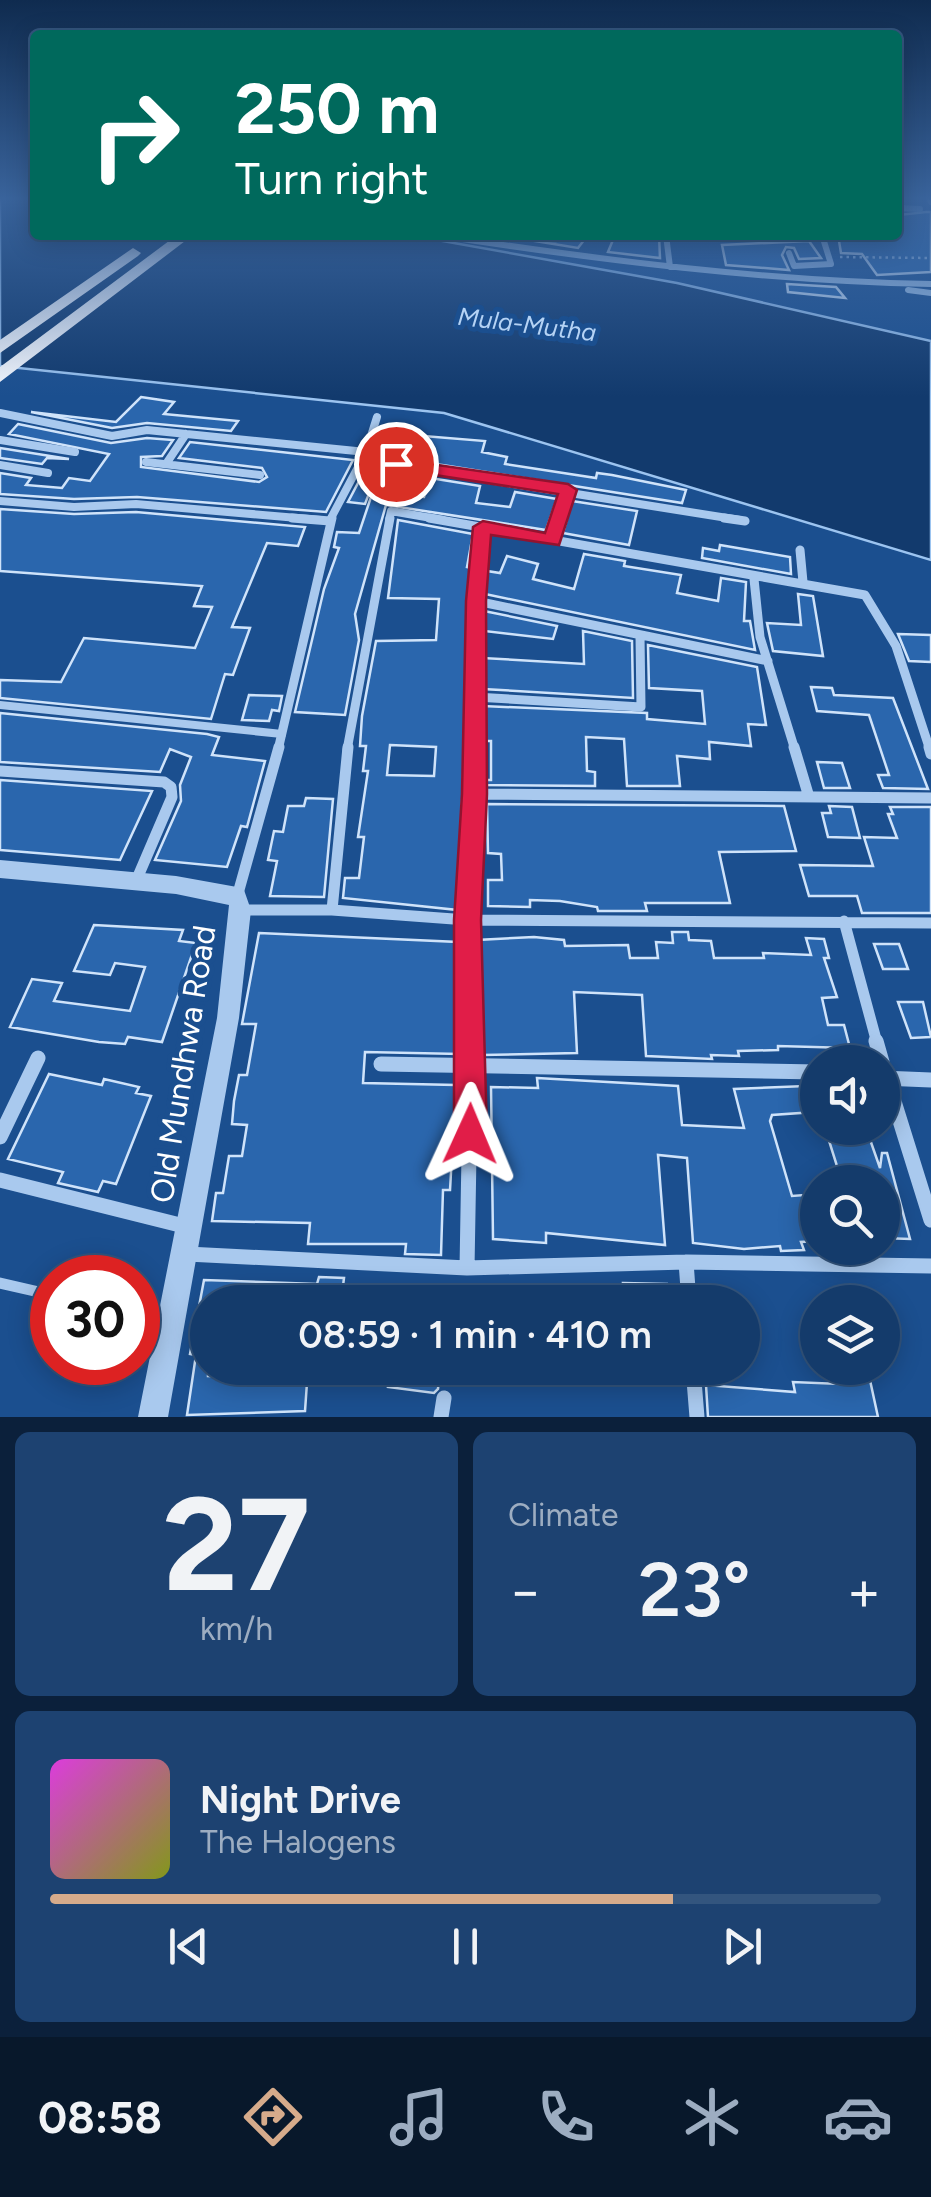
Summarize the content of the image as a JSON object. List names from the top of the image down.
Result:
{
  "streets": {
    "street": ["Old Mundhwa Road"]
  },
  "water": ["Mula-Mutha"],
  "page": {
    "turn": ["250 m", "Turn right"],
    "limit": "30",
    "trip": "08:59 · 1 min · 410 m",
    "tile": [
      ["27", "km/h"],
      "Climate"
    ],
    "heat": ["−", "23°", "+"],
    "song": ["Night Drive", "The Halogens"],
    "tabs": "08:58"
  }
}
